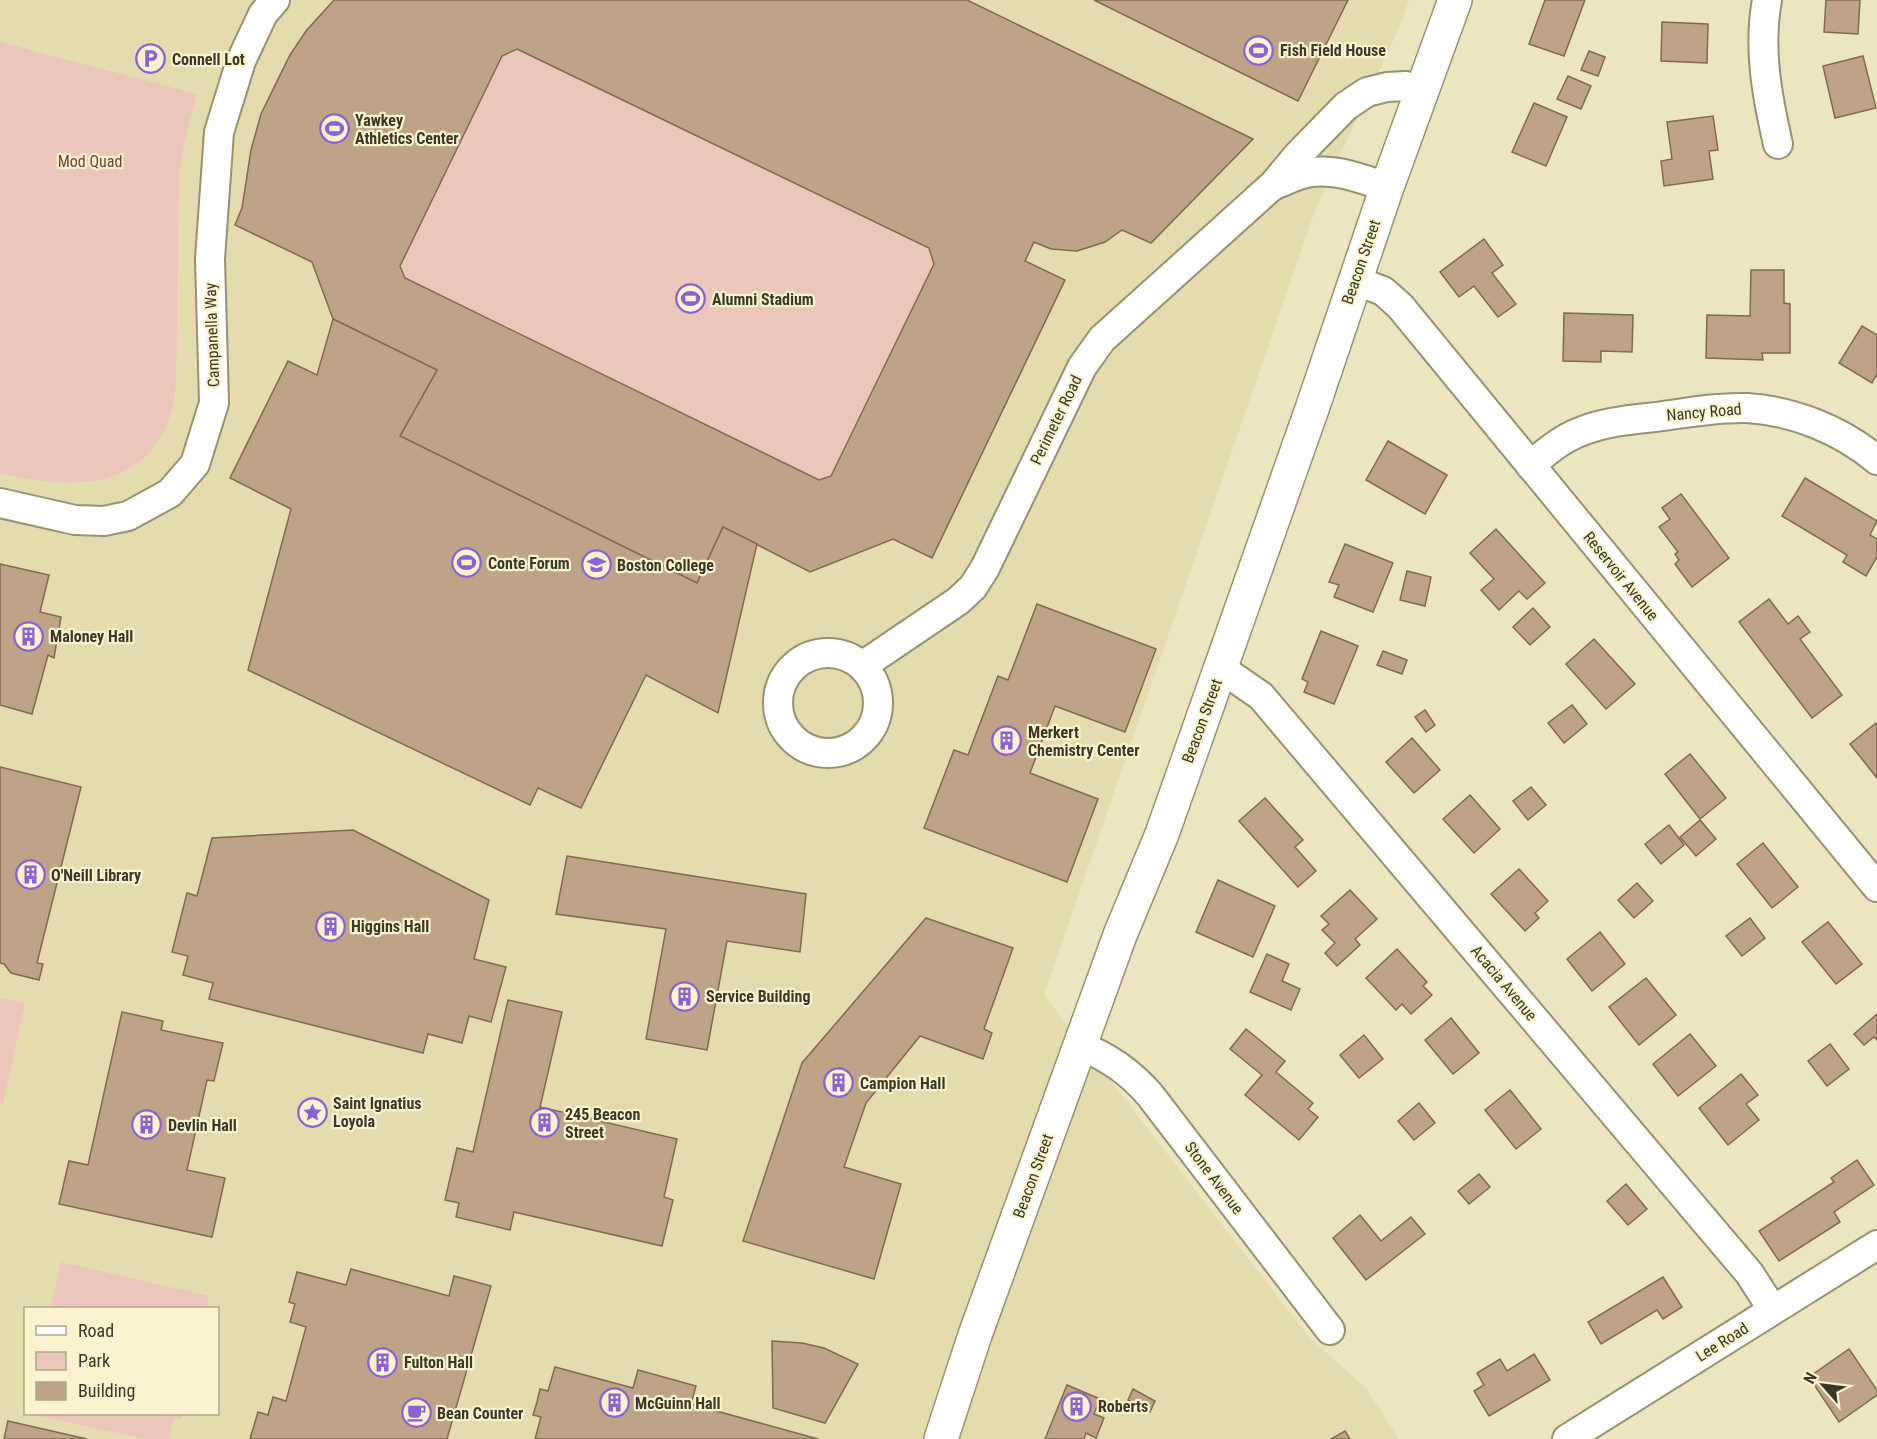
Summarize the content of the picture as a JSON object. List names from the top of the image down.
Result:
{
  "streets": {
    "main road": ["Beacon Street"],
    "street": [
      "Campanella Way",
      "Nancy Road",
      "Perimeter Road",
      "Reservoir Avenue",
      "Acacia Avenue",
      "Stone Avenue",
      "Lee Road"
    ]
  },
  "crossings": [
    ["Beacon Street", "Perimeter Road"],
    ["Beacon Street", "Reservoir Avenue"],
    ["Beacon Street", "Acacia Avenue"],
    ["Beacon Street", "Stone Avenue"],
    ["Nancy Road", "Reservoir Avenue"],
    ["Acacia Avenue", "Lee Road"]
  ],
  "parks": ["Mod Quad"],
  "places": {
    "sports": [
      "Fish Field House",
      "Yawkey Athletics Center",
      "Alumni Stadium",
      "Conte Forum"
    ],
    "parking": ["Connell Lot"],
    "school or university": ["Boston College"],
    "building": [
      "Maloney Hall",
      "Merkert Chemistry Center",
      "O'Neill Library",
      "Higgins Hall",
      "Service Building",
      "Campion Hall",
      "245 Beacon Street",
      "Devlin Hall",
      "Fulton Hall",
      "McGuinn Hall",
      "Roberts"
    ],
    "place": ["Saint Ignatius Loyola"],
    "cafe": ["Bean Counter"]
  },
  "legend": ["Road", "Park", "Building"],
  "north": "top left"
}
